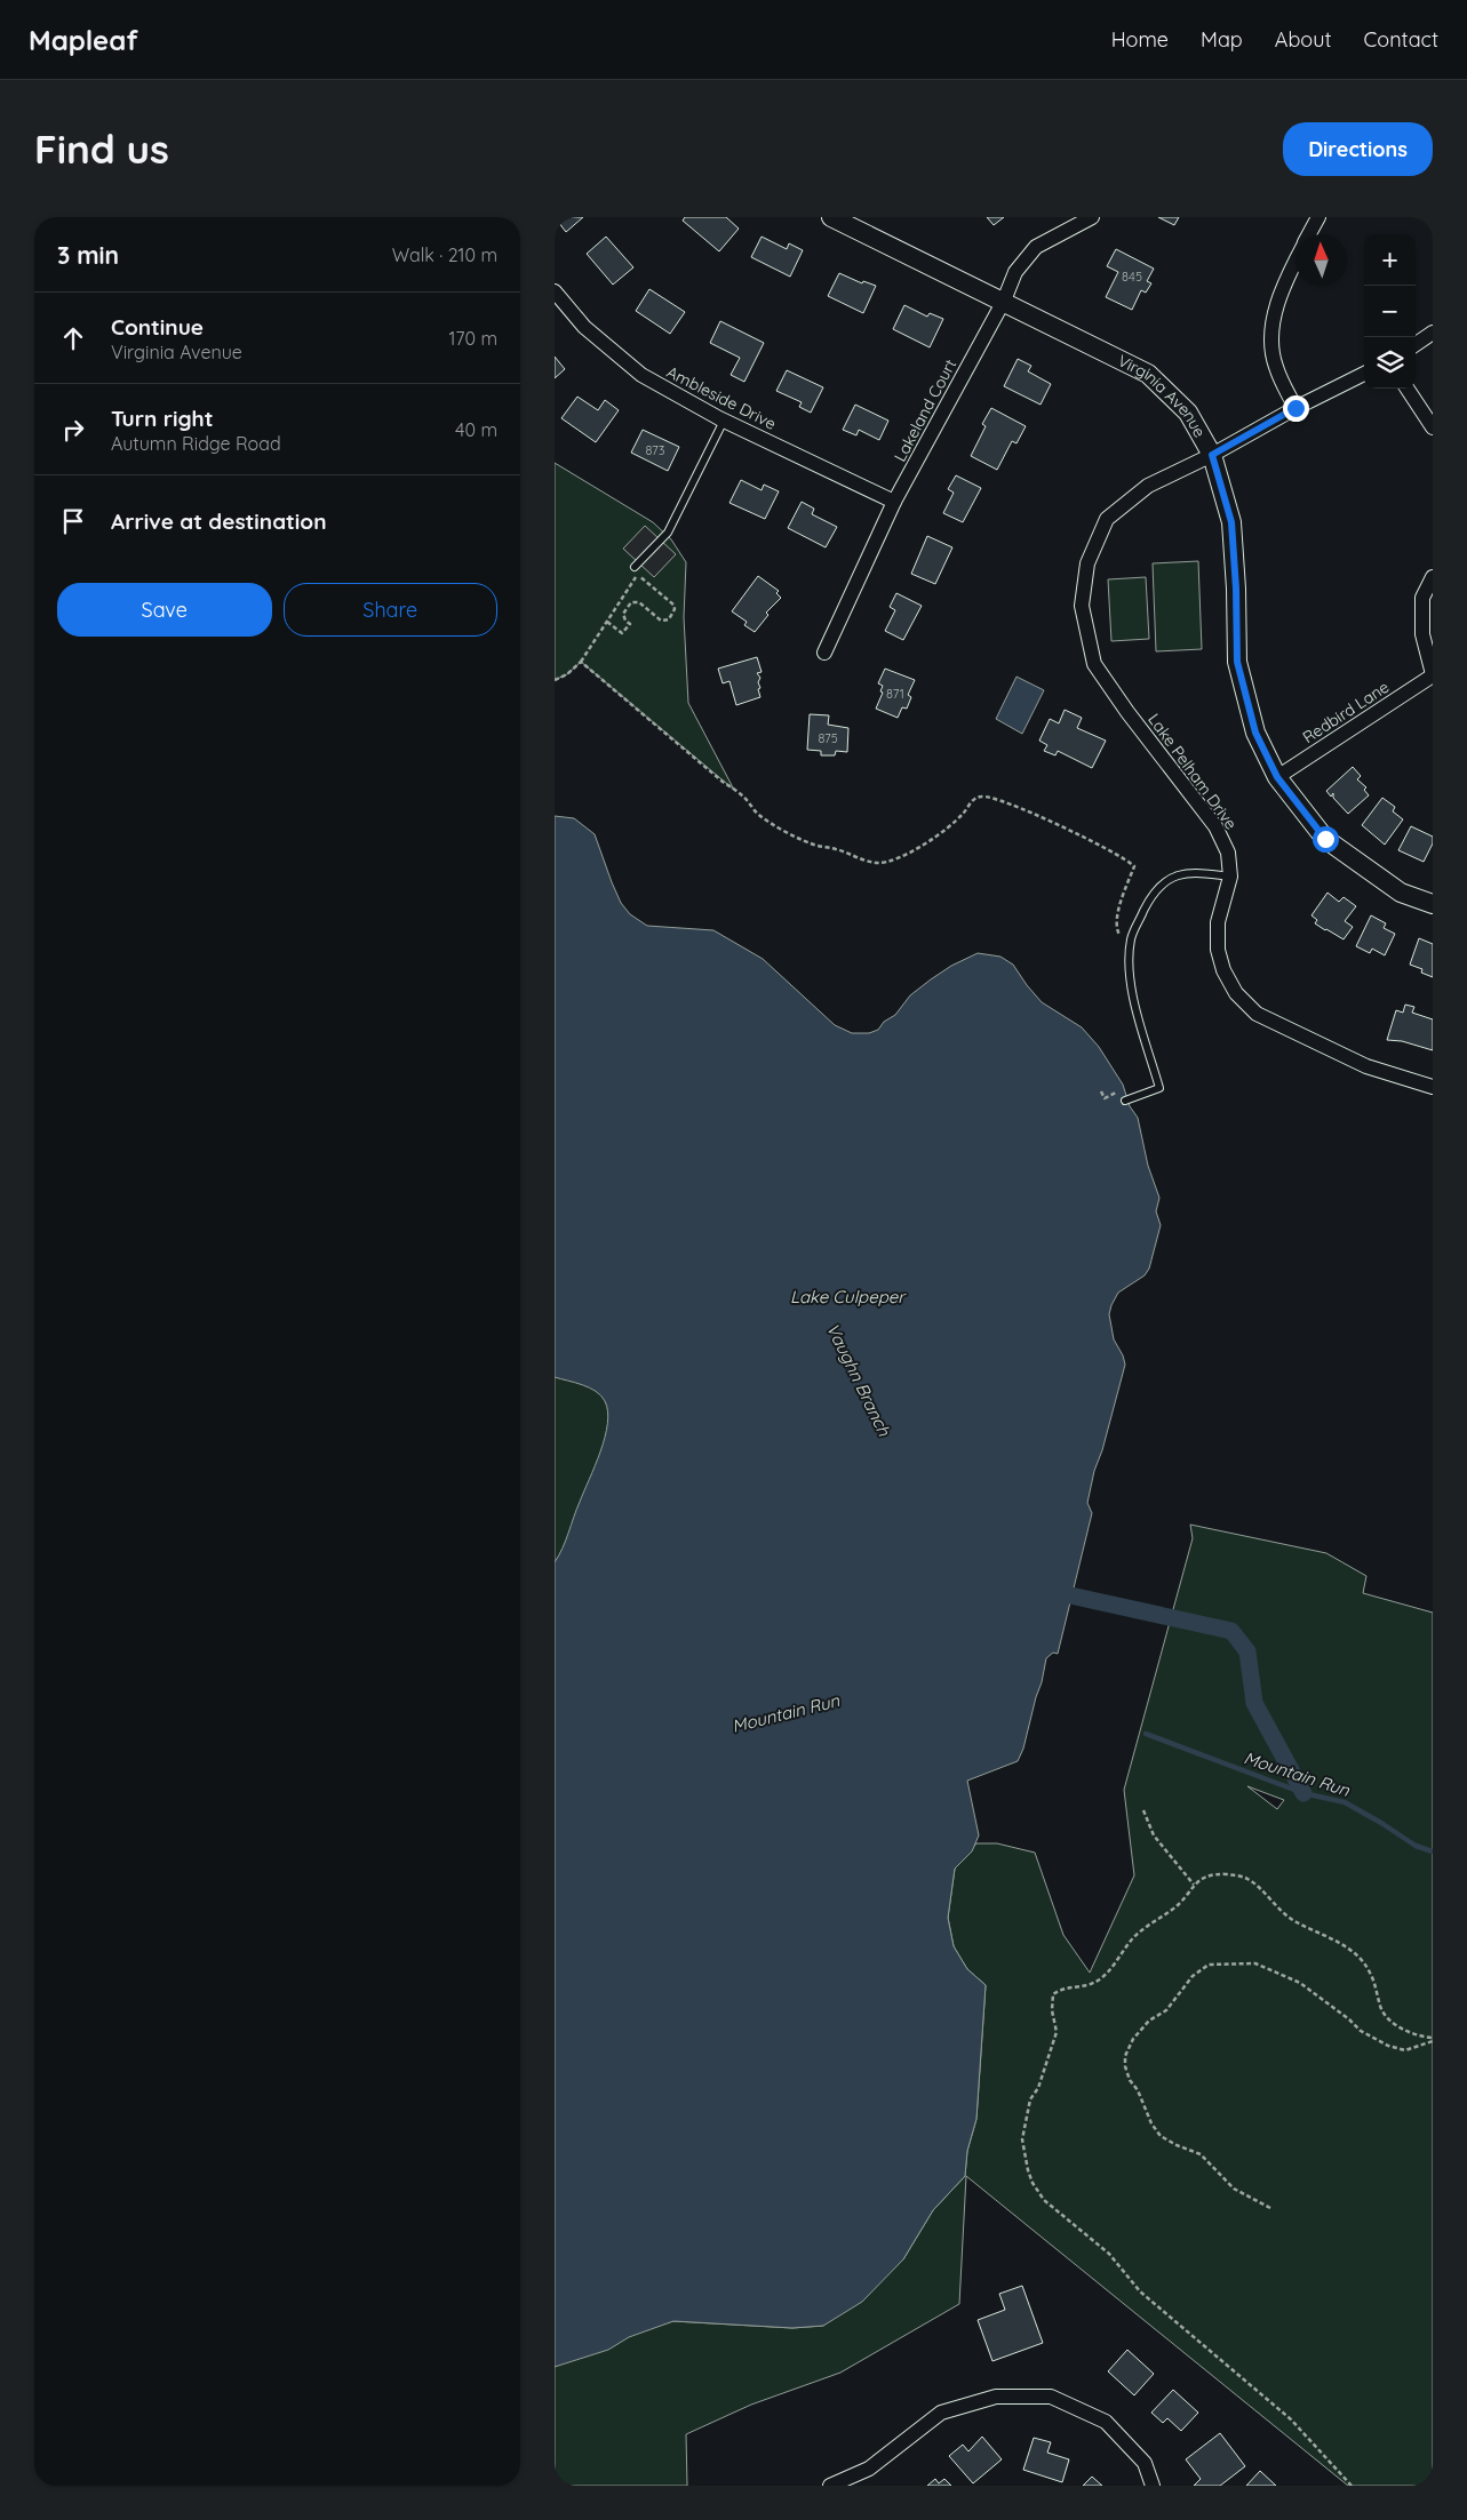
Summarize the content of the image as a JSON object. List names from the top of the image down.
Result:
{
  "streets": {
    "street": [
      "Ambleside Drive",
      "Virginia Avenue",
      "Lakeland Court",
      "Redbird Lane",
      "Lake Pelham Drive"
    ]
  },
  "crossings": [
    ["Ambleside Drive", "Lakeland Court"],
    ["Virginia Avenue", "Lakeland Court"],
    ["Virginia Avenue", "Redbird Lane"],
    ["Virginia Avenue", "Lake Pelham Drive"]
  ],
  "water": ["Lake Culpeper", "Vaughn Branch", "Mountain Run"],
  "house_numbers": [
    "845",
    "873",
    "871",
    "875"
  ],
  "north": "top",
  "page": {
    "header": "Mapleaf",
    "nav": [
      "Home",
      "Map",
      "About",
      "Contact"
    ],
    "buttons": [
      "Directions",
      ["Save", "Share"]
    ],
    "title": "Find us",
    "heading": ["3 min", "Walk · 210 m"],
    "map_buttons": ["+", "−"],
    "list": [
      ["Continue", "Virginia Avenue", "170 m"],
      ["Turn right", "Autumn Ridge Road", "40 m"],
      "Arrive at destination"
    ]
  }
}
